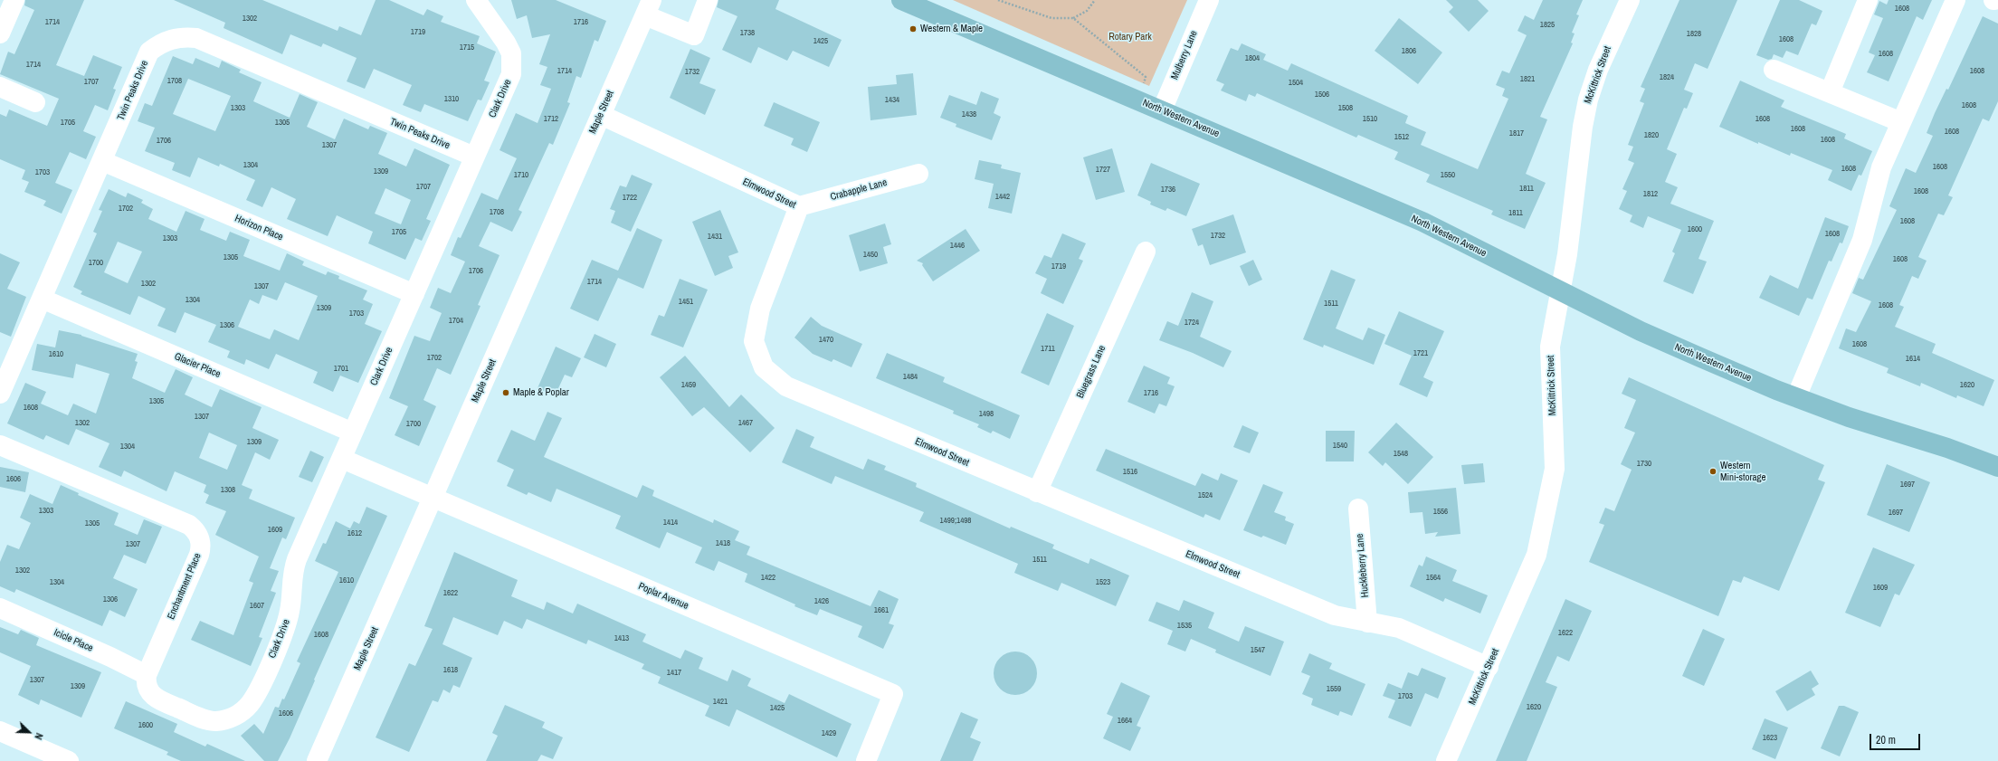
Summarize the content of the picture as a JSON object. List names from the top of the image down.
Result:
{
  "streets": {
    "main road": ["North Western Avenue"],
    "street": [
      "Mulberry Lane",
      "McKittrick Street",
      "Twin Peaks Drive",
      "Clark Drive",
      "Maple Street",
      "Crabapple Lane",
      "Elmwood Street",
      "Horizon Place",
      "Glacier Place",
      "Bluegrass Lane",
      "Huckleberry Lane",
      "Enchantment Place",
      "Poplar Avenue",
      "Icicle Place"
    ]
  },
  "crossings": [
    ["Mulberry Lane", "North Western Avenue"],
    ["McKittrick Street", "North Western Avenue"],
    ["McKittrick Street", "Elmwood Street"],
    ["Twin Peaks Drive", "Clark Drive"],
    ["Twin Peaks Drive", "Horizon Place"],
    ["Twin Peaks Drive", "Glacier Place"],
    ["Clark Drive", "Horizon Place"],
    ["Clark Drive", "Glacier Place"],
    ["Clark Drive", "Enchantment Place"],
    ["Clark Drive", "Icicle Place"],
    ["Maple Street", "Elmwood Street"],
    ["Maple Street", "Poplar Avenue"],
    ["Crabapple Lane", "Elmwood Street"],
    ["Elmwood Street", "Bluegrass Lane"],
    ["Elmwood Street", "Huckleberry Lane"],
    ["Enchantment Place", "Icicle Place"]
  ],
  "parks": ["Rotary Park"],
  "places": ["Western & Maple", "Maple & Poplar", "Western Mini-storage"],
  "house_numbers": [
    "1608",
    "1302",
    "1714",
    "1716",
    "1825",
    "1719",
    "1738",
    "1828",
    "1608",
    "1425",
    "1715",
    "1806",
    "1608",
    "1804",
    "1714",
    "1714",
    "1608",
    "1732",
    "1824",
    "1821",
    "1708",
    "1707",
    "1504",
    "1506",
    "1310",
    "1434",
    "1608",
    "1303",
    "1508",
    "1438",
    "1712",
    "1510",
    "1608",
    "1705",
    "1305",
    "1608",
    "1608",
    "1817",
    "1820",
    "1512",
    "1608",
    "1706",
    "1307",
    "1304",
    "1608",
    "1608",
    "1727",
    "1309",
    "1703",
    "1710",
    "1550",
    "1707",
    "1811",
    "1736",
    "1608",
    "1812",
    "1442",
    "1722",
    "1702",
    "1708",
    "1811",
    "1608",
    "1600",
    "1705",
    "1608",
    "1732",
    "1431",
    "1303",
    "1446",
    "1450",
    "1305",
    "1608",
    "1700",
    "1719",
    "1706",
    "1714",
    "1302",
    "1307",
    "1304",
    "1451",
    "1511",
    "1608",
    "1309",
    "1703",
    "1704",
    "1724",
    "1306",
    "1470",
    "1608",
    "1711",
    "1721",
    "1610",
    "1702",
    "1614",
    "1701",
    "1484",
    "1459",
    "1620",
    "1716",
    "1305",
    "1608",
    "1498",
    "1307",
    "1302",
    "1467",
    "1700",
    "1309",
    "1540",
    "1304",
    "1548",
    "1730",
    "1516",
    "1606",
    "1697",
    "1308",
    "1524",
    "1303",
    "1556",
    "1697",
    "1499;1498",
    "1414",
    "1305",
    "1609",
    "1612",
    "1418",
    "1307",
    "1511",
    "1302",
    "1422",
    "1564",
    "1610",
    "1304",
    "1523",
    "1609",
    "1622",
    "1306",
    "1426",
    "1607",
    "1661",
    "1535",
    "1622",
    "1608",
    "1413",
    "1547",
    "1618",
    "1417",
    "1307",
    "1309",
    "1559",
    "1703",
    "1421",
    "1620",
    "1425",
    "1606",
    "1664",
    "1600",
    "1429",
    "1623"
  ],
  "scale_bar": "20 m",
  "north": "bottom right"
}
